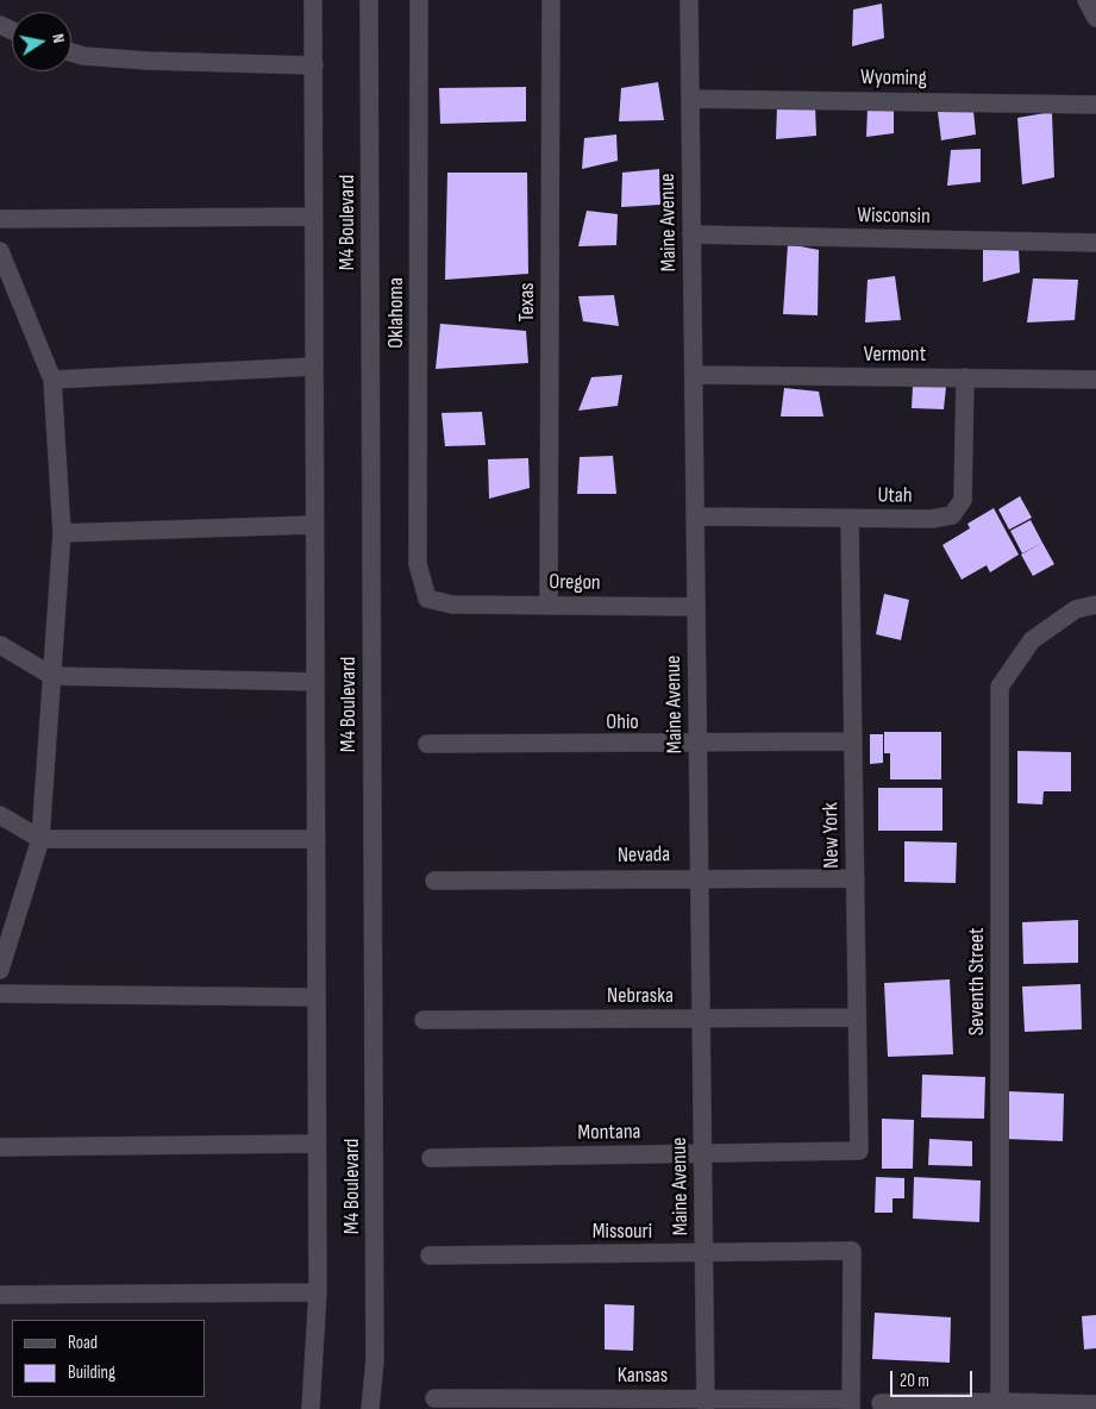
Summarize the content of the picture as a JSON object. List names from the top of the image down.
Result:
{
  "streets": {
    "street": [
      "Wyoming",
      "Wisconsin",
      "M4 Boulevard",
      "Maine Avenue",
      "Texas",
      "Oklahoma",
      "Vermont",
      "Utah",
      "Oregon",
      "Ohio",
      "New York",
      "Nevada",
      "Seventh Street",
      "Nebraska",
      "Montana",
      "Missouri",
      "Kansas"
    ]
  },
  "crossings": [
    ["Wyoming", "Maine Avenue"],
    ["Wisconsin", "Maine Avenue"],
    ["Maine Avenue", "Vermont"],
    ["Maine Avenue", "Utah"],
    ["Maine Avenue", "Oregon"],
    ["Maine Avenue", "Ohio"],
    ["Maine Avenue", "Nevada"],
    ["Maine Avenue", "Nebraska"],
    ["Maine Avenue", "Montana"],
    ["Maine Avenue", "Missouri"],
    ["Maine Avenue", "Kansas"],
    ["Texas", "Oregon"],
    ["Oklahoma", "Oregon"],
    ["Vermont", "Utah"],
    ["Utah", "New York"],
    ["Ohio", "New York"],
    ["New York", "Nevada"],
    ["New York", "Nebraska"],
    ["New York", "Montana"],
    ["Missouri", "Kansas"]
  ],
  "legend": ["Road", "Building"],
  "scale_bar": "20 m",
  "north": "right"
}
